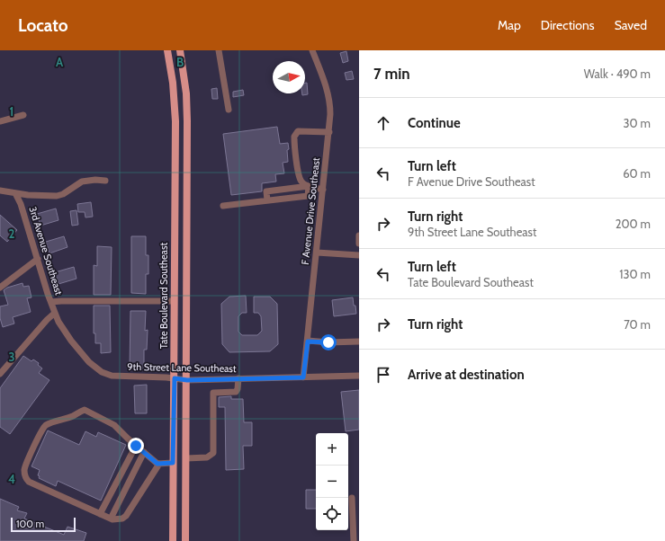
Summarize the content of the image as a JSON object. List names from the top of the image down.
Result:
{
  "streets": {
    "main road": ["Tate Boulevard Southeast"],
    "street": ["F Avenue Drive Southeast", "3rd Avenue Southeast", "9th Street Lane Southeast"]
  },
  "crossings": [
    ["F Avenue Drive Southeast", "9th Street Lane Southeast"],
    ["3rd Avenue Southeast", "9th Street Lane Southeast"],
    ["Tate Boulevard Southeast", "9th Street Lane Southeast"]
  ],
  "scale_bar": "100 m",
  "north": "right",
  "page": {
    "header": "Locato",
    "nav": ["Map", "Directions", "Saved"],
    "heading": ["7 min", "Walk · 490 m"],
    "list": [
      ["Continue", "30 m"],
      ["Turn left", "F Avenue Drive Southeast", "60 m"],
      ["Turn right", "9th Street Lane Southeast", "200 m"],
      ["Turn left", "Tate Boulevard Southeast", "130 m"],
      ["Turn right", "70 m"],
      "Arrive at destination"
    ],
    "map_buttons": ["+", "−"],
    "scale": "100 m"
  },
  "grid": {
    "columns": ["A", "B"],
    "rows": [
      "1",
      "2",
      "3",
      "4"
    ]
  }
}
